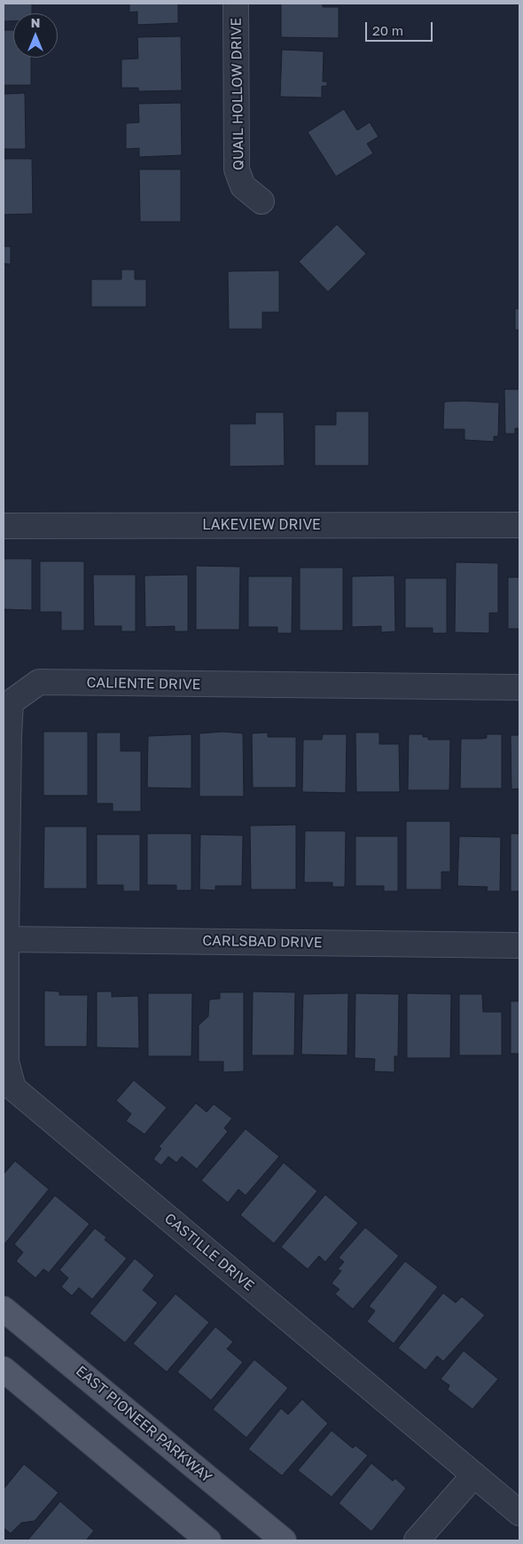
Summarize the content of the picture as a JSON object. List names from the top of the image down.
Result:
{
  "streets": {
    "main road": ["EAST PIONEER PARKWAY"],
    "street": [
      "QUAIL HOLLOW DRIVE",
      "LAKEVIEW DRIVE",
      "CALIENTE DRIVE",
      "CARLSBAD DRIVE",
      "CASTILLE DRIVE"
    ]
  },
  "crossings": [
    ["CALIENTE DRIVE", "CARLSBAD DRIVE"],
    ["CALIENTE DRIVE", "CASTILLE DRIVE"],
    ["CARLSBAD DRIVE", "CASTILLE DRIVE"]
  ],
  "scale_bar": "20 m",
  "north": "top"
}
